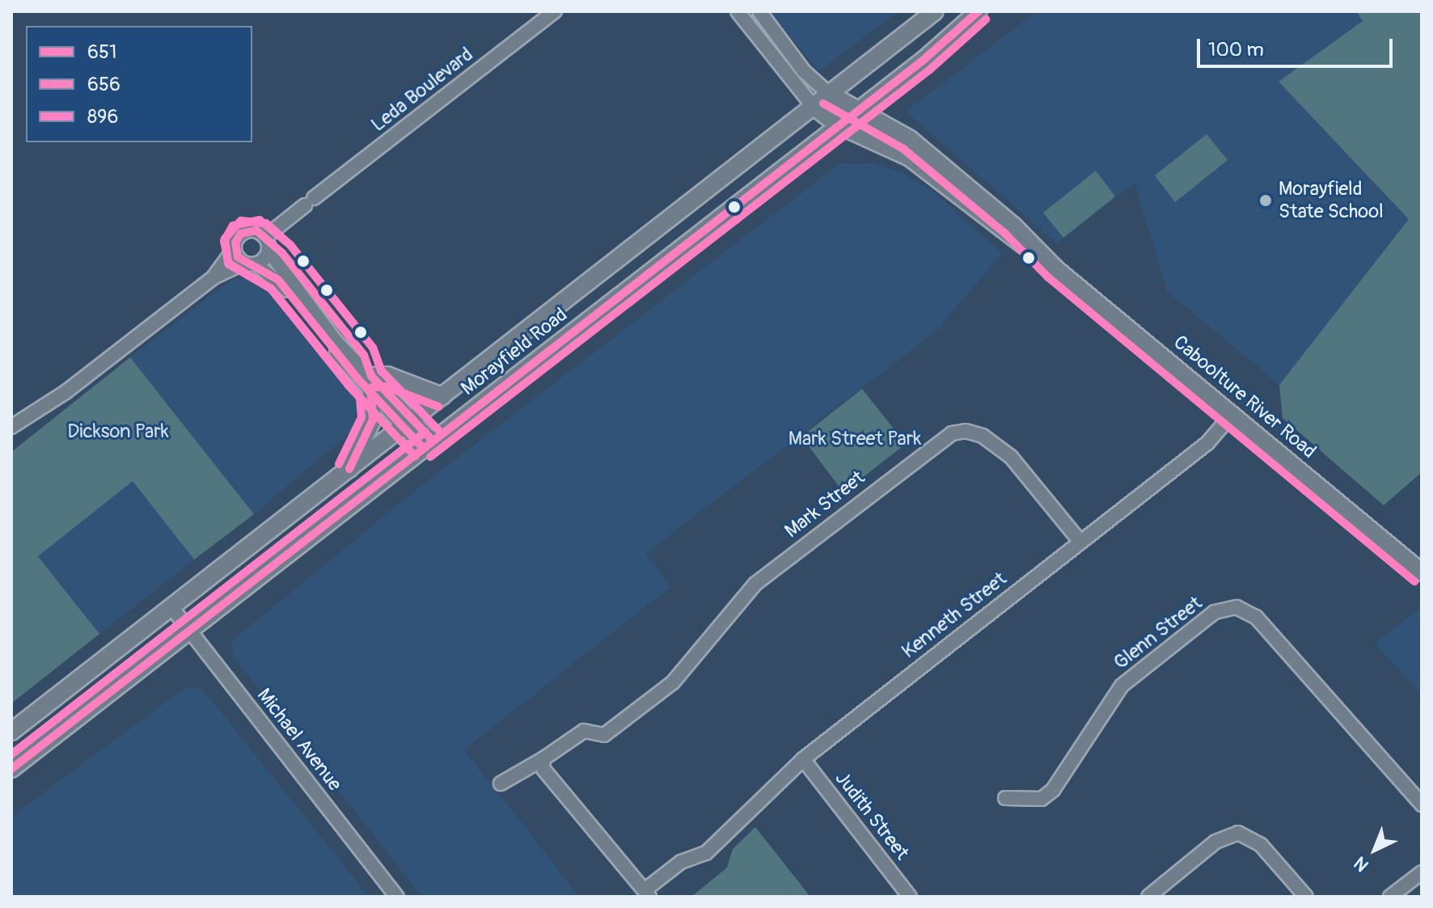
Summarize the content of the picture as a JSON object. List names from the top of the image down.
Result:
{
  "streets": {
    "main road": ["Morayfield Road", "Caboolture River Road"],
    "street": [
      "Leda Boulevard",
      "Mark Street",
      "Kenneth Street",
      "Glenn Street",
      "Michael Avenue",
      "Judith Street"
    ]
  },
  "crossings": [
    ["Morayfield Road", "Caboolture River Road"],
    ["Morayfield Road", "Michael Avenue"],
    ["Caboolture River Road", "Kenneth Street"],
    ["Mark Street", "Kenneth Street"],
    ["Kenneth Street", "Judith Street"]
  ],
  "parks": ["Dickson Park", "Mark Street Park"],
  "places": ["Morayfield State School"],
  "lines": ["transit line 651", "transit line 656", "transit line 896"],
  "legend": ["651", "656", "896"],
  "scale_bar": "100 m",
  "north": "bottom left"
}
